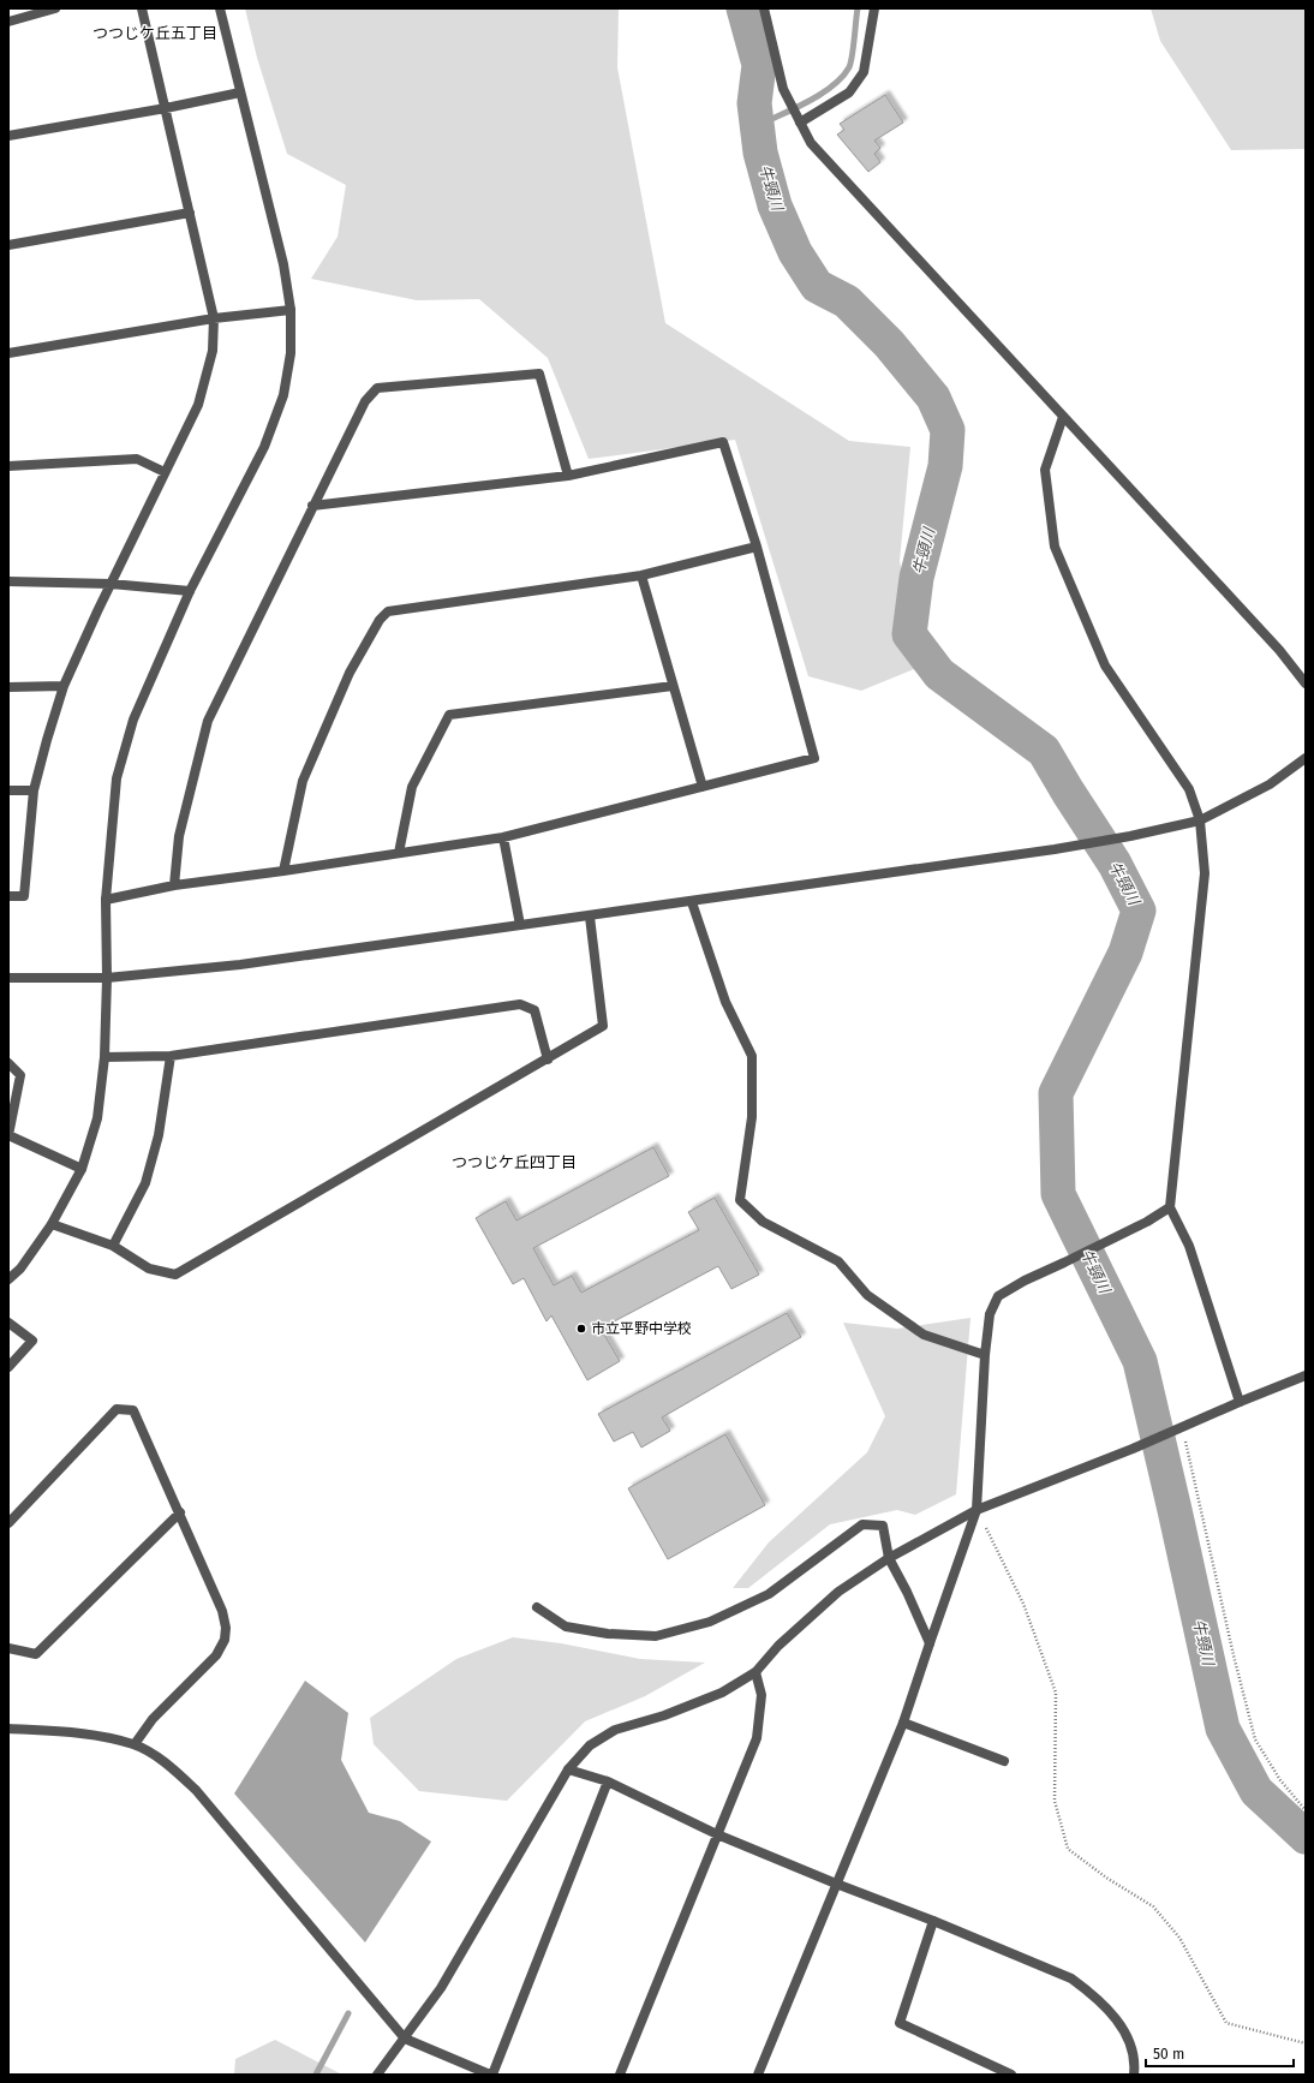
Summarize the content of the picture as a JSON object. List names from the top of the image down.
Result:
{
  "districts": ["つつじケ丘五丁目", "つつじケ丘四丁目"],
  "water": ["牛頸川"],
  "places": ["市立平野中学校"],
  "scale_bar": "50 m"
}
